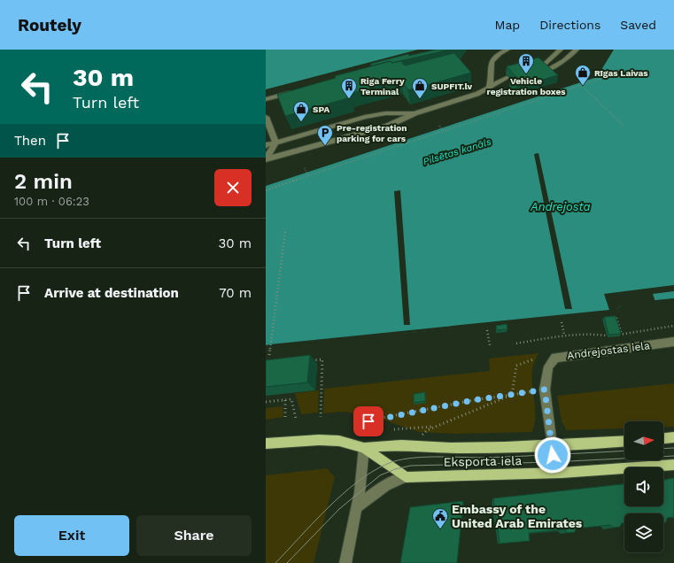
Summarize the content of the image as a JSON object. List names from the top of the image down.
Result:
{
  "streets": {
    "main road": ["Eksporta iela"],
    "street": ["Andrejostas iela"]
  },
  "crossings": [
    ["Andrejostas iela", "Eksporta iela"]
  ],
  "water": ["Pilsētas kanāls", "Andrejosta"],
  "places": {
    "building": ["Vehicle registration boxes", "Riga Ferry Terminal"],
    "shop": ["Rīgas Laivas", "SUPFIT.lv", "SPA"],
    "parking": ["Pre-registration parking for cars"],
    "public building": ["Embassy of the United Arab Emirates"]
  },
  "north": "right",
  "page": {
    "header": "Routely",
    "nav": ["Map", "Directions", "Saved"],
    "turn": ["30 m", "Turn left"],
    "then": "Then",
    "heading": ["2 min", "100 m · 06:23"],
    "list": [
      {
        "name": "Turn left",
        "value": "30 m"
      },
      {
        "name": "Arrive at destination",
        "value": "70 m"
      }
    ],
    "buttons": ["Exit", "Share"]
  }
}
